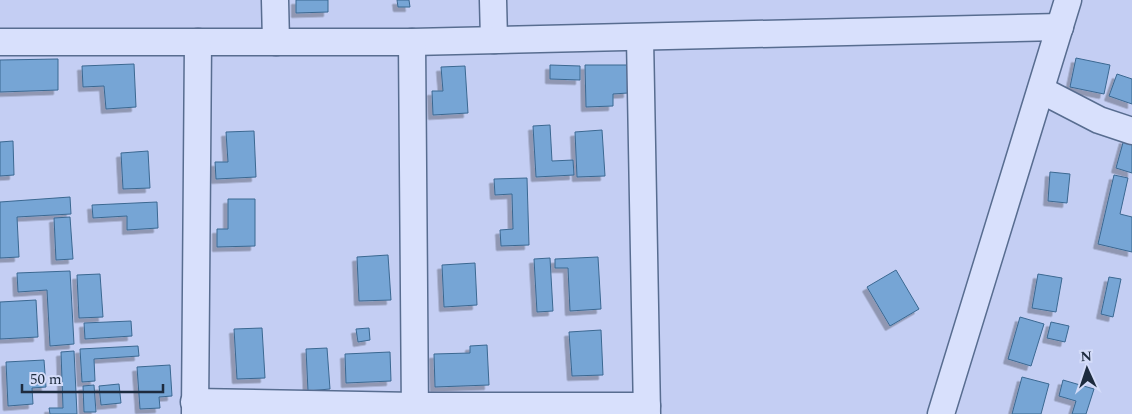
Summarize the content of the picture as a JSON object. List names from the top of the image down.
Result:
{
  "scale_bar": "50 m",
  "north": "top"
}
